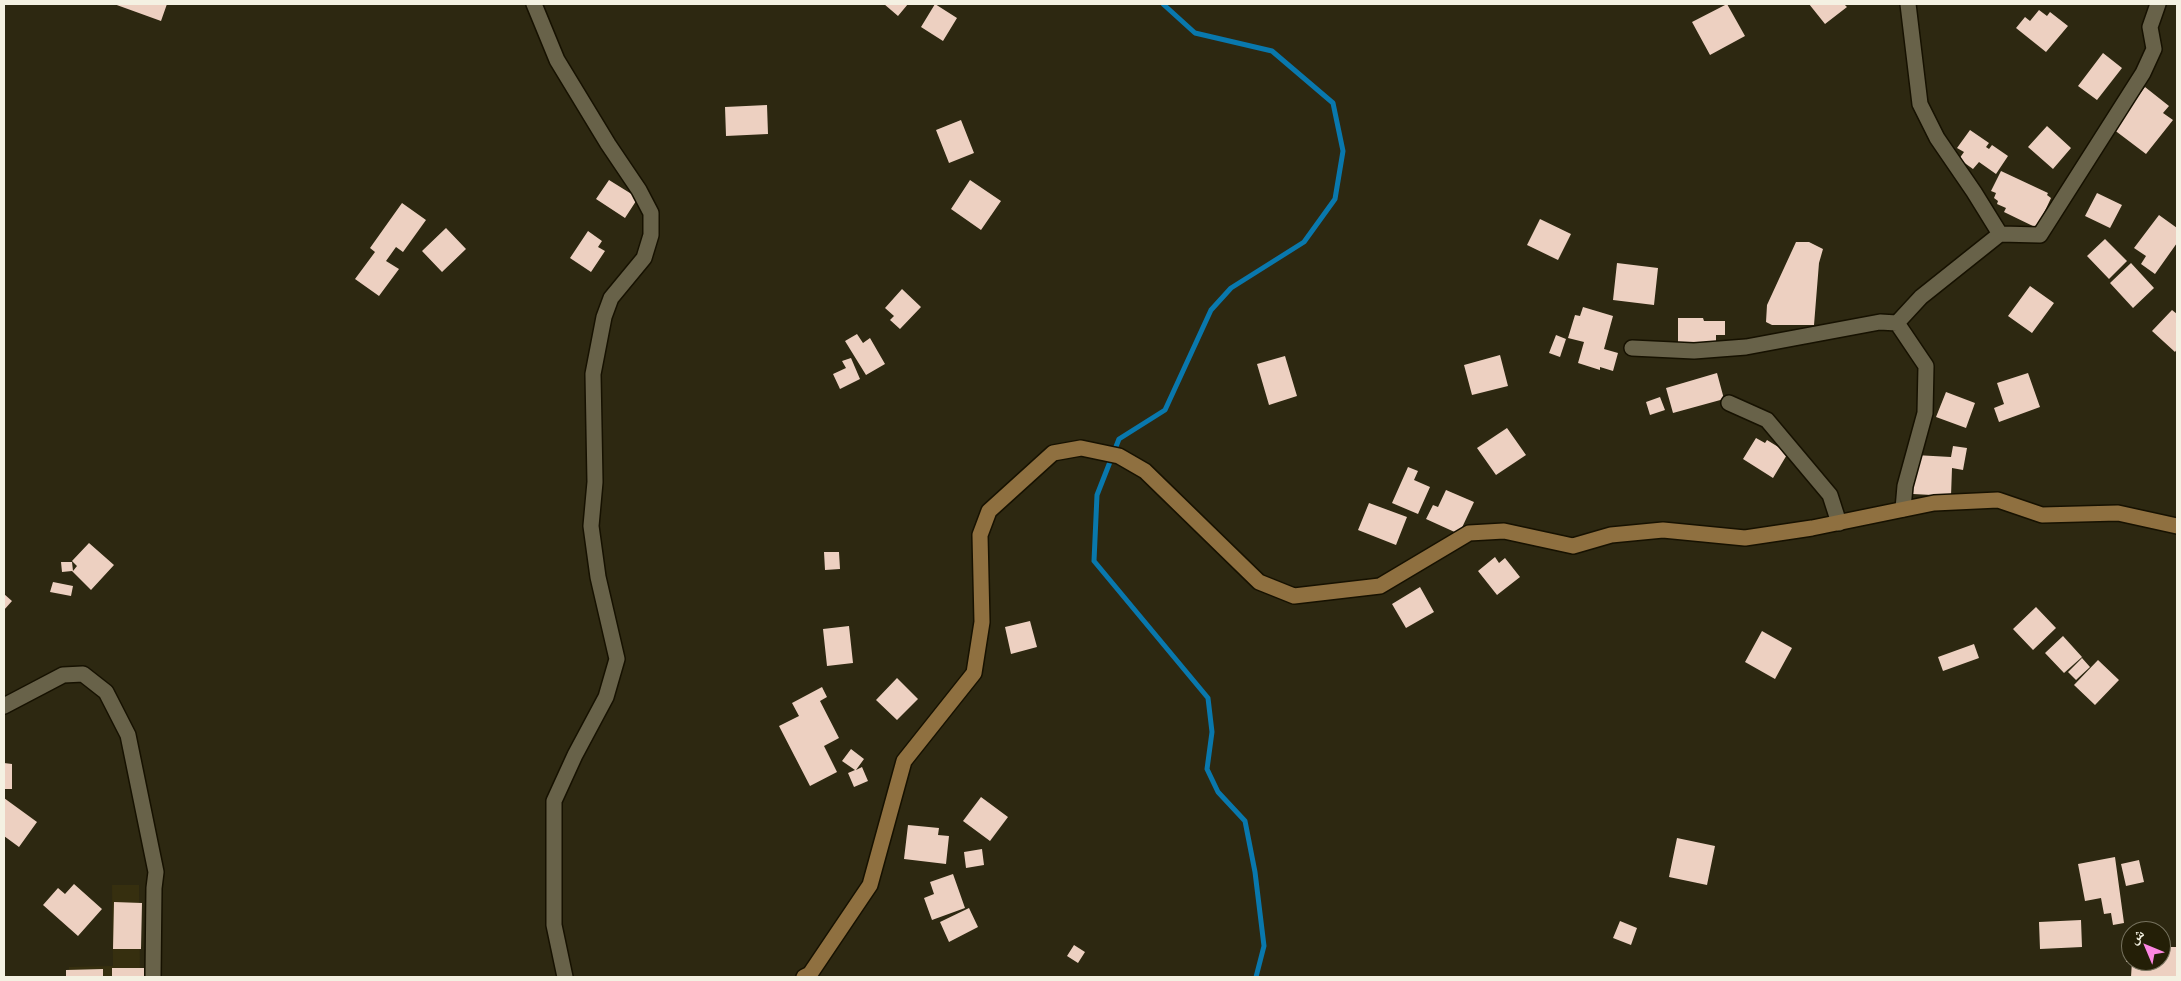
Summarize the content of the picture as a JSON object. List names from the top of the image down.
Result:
{
  "north": "top left"
}
